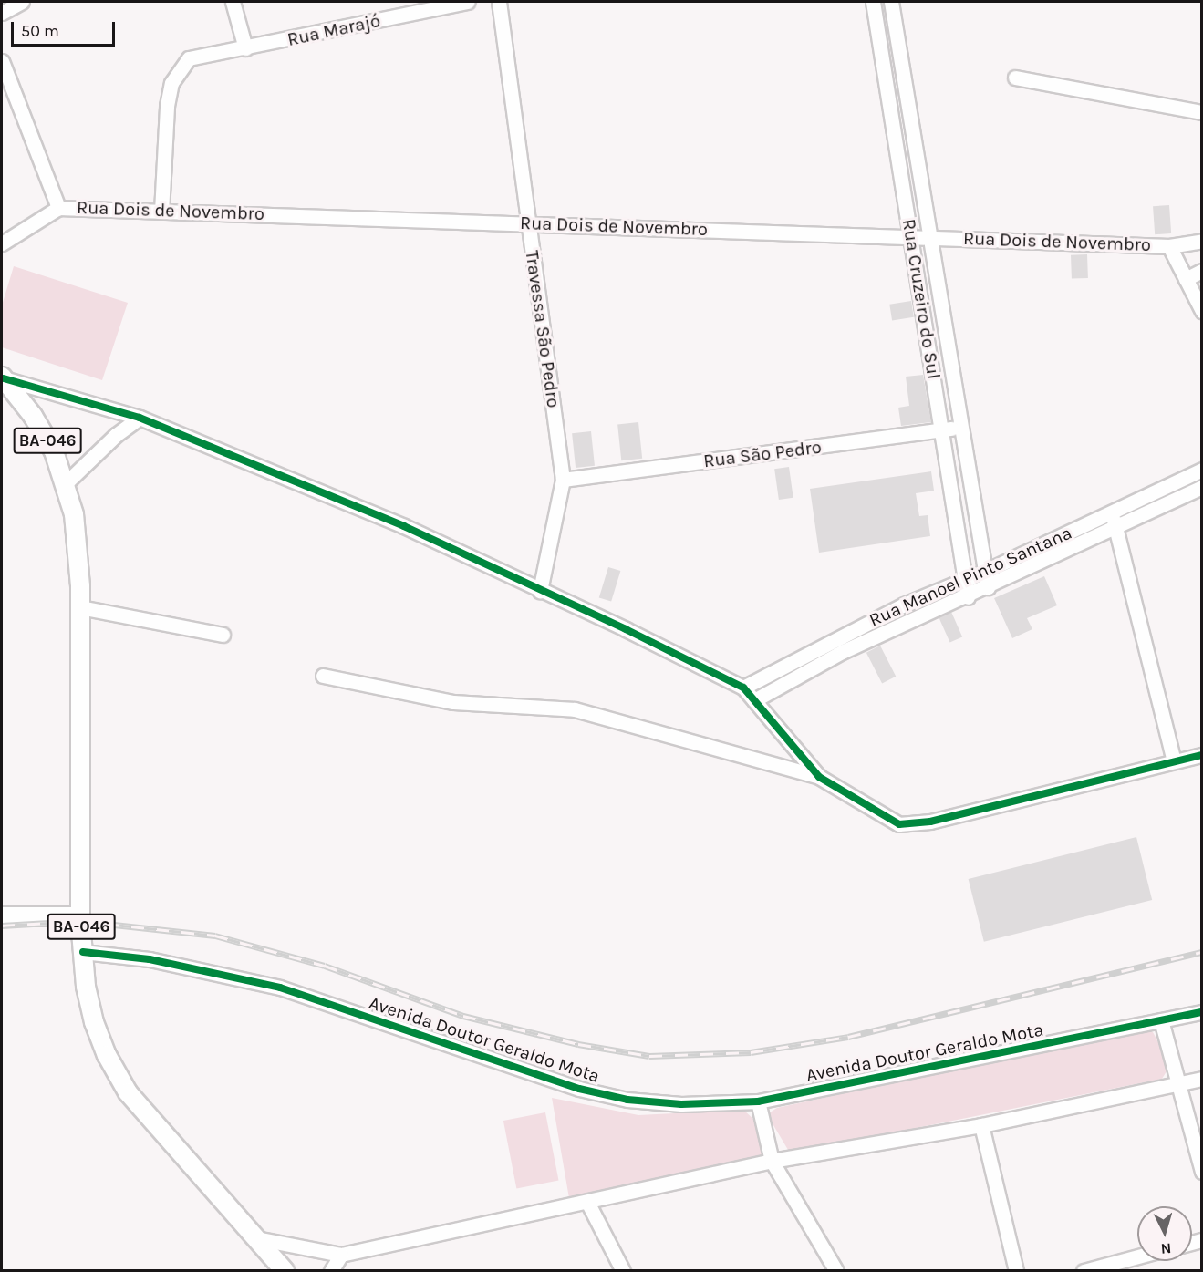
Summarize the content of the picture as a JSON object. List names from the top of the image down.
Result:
{
  "streets": {
    "main road": ["BA-046"],
    "street": [
      "Rua Marajó",
      "Rua Dois de Novembro",
      "Rua Cruzeiro do Sul",
      "Travessa São Pedro",
      "Rua São Pedro",
      "Rua Manoel Pinto Santana",
      "Avenida Doutor Geraldo Mota"
    ]
  },
  "crossings": [
    ["Rua Marajó", "Rua Dois de Novembro"],
    ["Rua Dois de Novembro", "Rua Cruzeiro do Sul"],
    ["Rua Dois de Novembro", "Travessa São Pedro"],
    ["Rua Cruzeiro do Sul", "Rua São Pedro"],
    ["Rua Cruzeiro do Sul", "Rua Manoel Pinto Santana"],
    ["Travessa São Pedro", "Rua São Pedro"],
    ["BA-046", "Avenida Doutor Geraldo Mota"]
  ],
  "scale_bar": "50 m",
  "north": "bottom"
}
